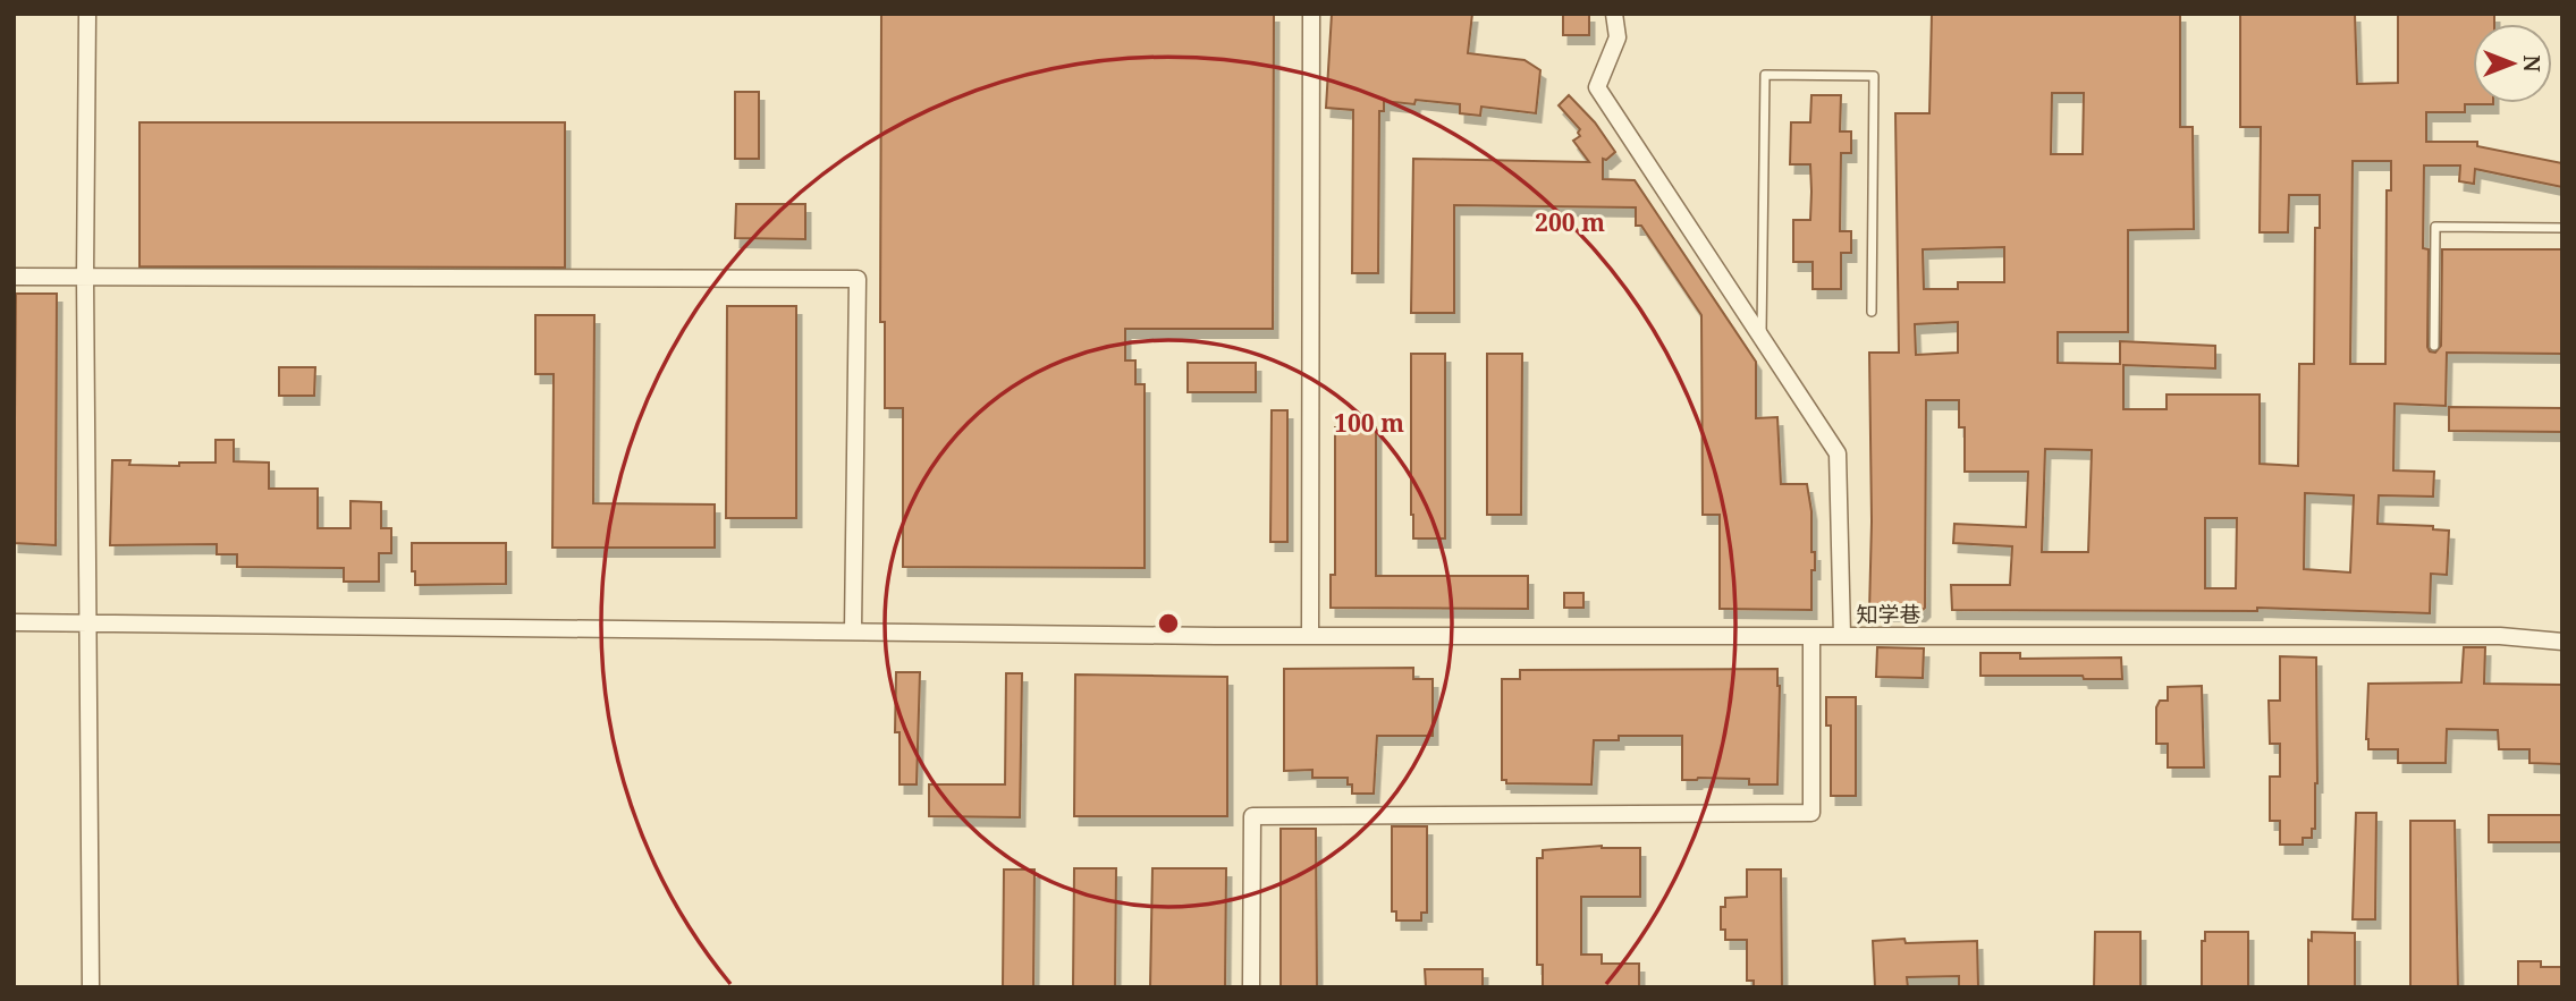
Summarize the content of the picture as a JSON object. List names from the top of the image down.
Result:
{
  "streets": {
    "street": ["知学巷"]
  },
  "north": "right",
  "rings": ["200 m", "100 m"]
}
